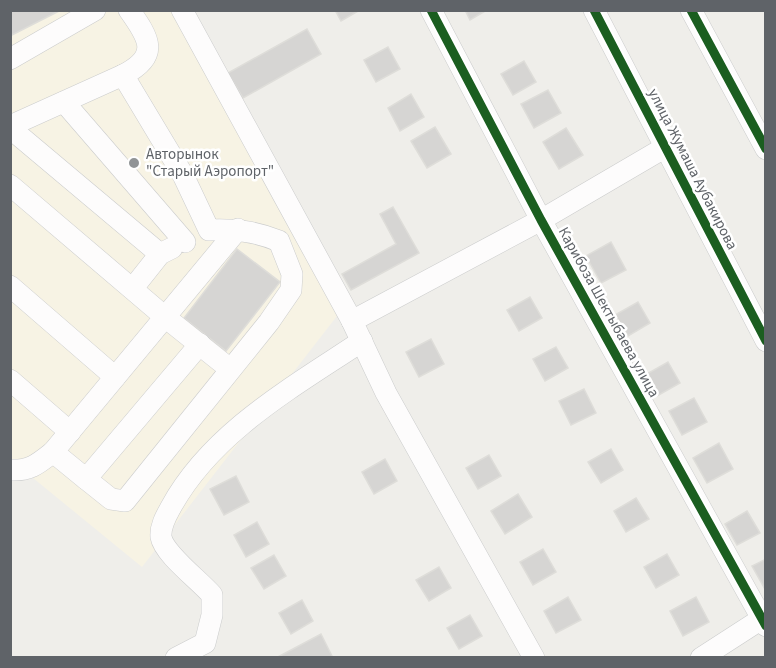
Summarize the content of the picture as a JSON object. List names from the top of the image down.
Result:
{
  "streets": {
    "street": ["улица Жумаша Аубакирова", "Карибоза Шектыбаева улица"]
  },
  "places": ["Авторынок \"Старый Аэропорт\""]
}
